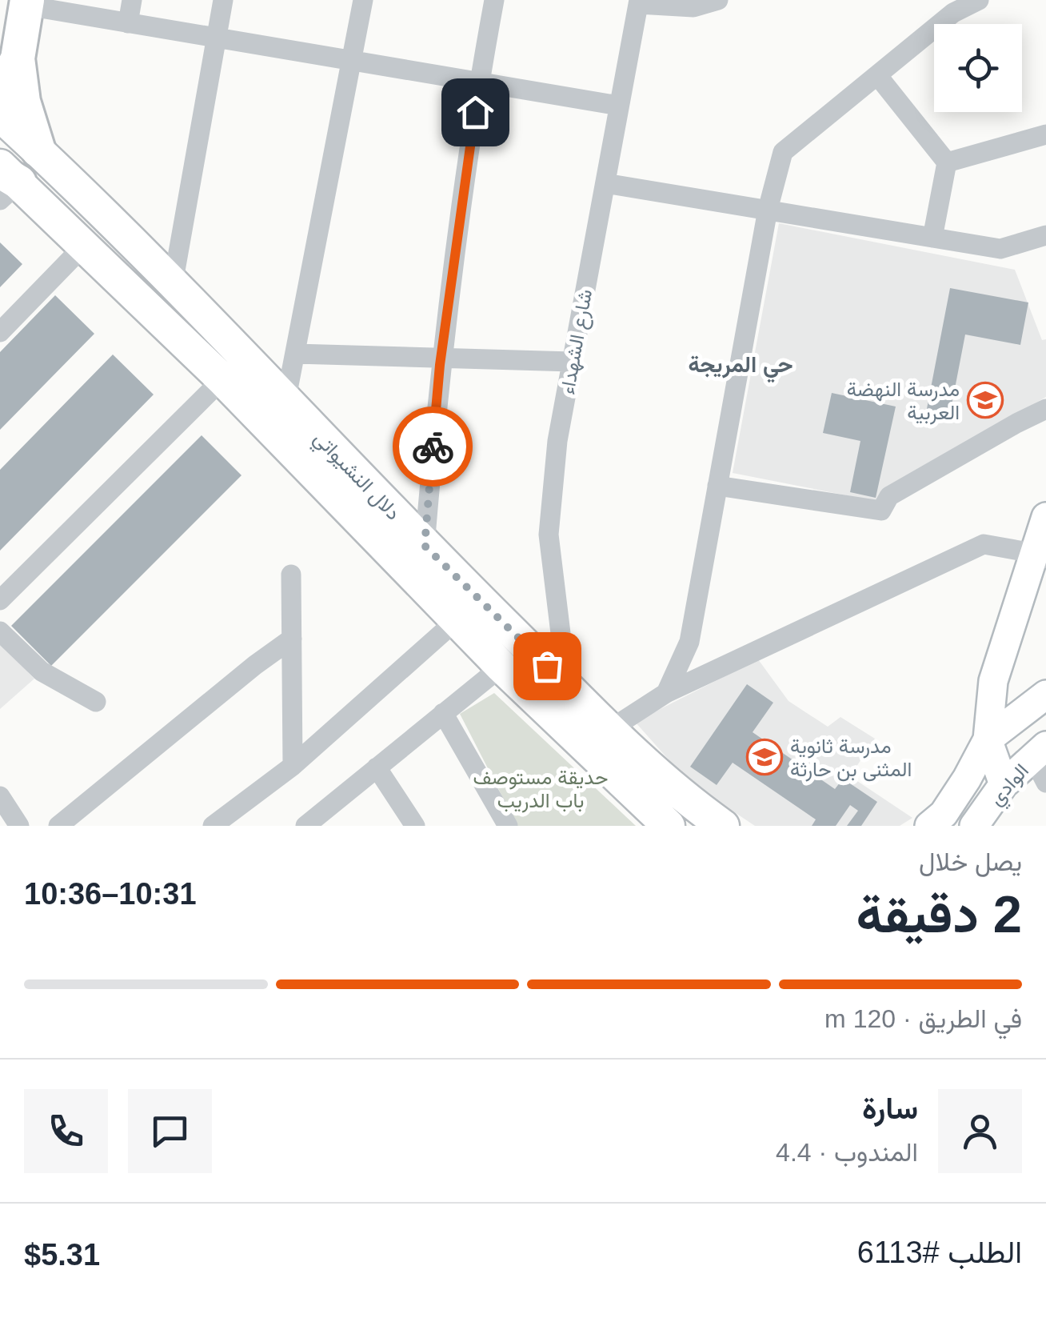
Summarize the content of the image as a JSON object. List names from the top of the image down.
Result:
{
  "streets": {
    "main road": ["دلال النشيواتي", "الوادي"],
    "street": ["شارع الشهداء"]
  },
  "crossings": [
    ["شارع الشهداء", "دلال النشيواتي"]
  ],
  "districts": ["حي المريجة"],
  "parks": ["حديقة مستوصف باب الدريب"],
  "places": {
    "school or university": ["مدرسة النهضة العربية", "مدرسة ثانوية المثنى بن حارثة"]
  },
  "page": {
    "heading": ["2 دقيقة", "يصل خلال", "10:31–10:36"],
    "panel": [
      "سارة",
      "المندوب · 4.4",
      "الطلب #6113",
      "$5.31"
    ],
    "bar": "في الطريق · 120 m"
  }
}
